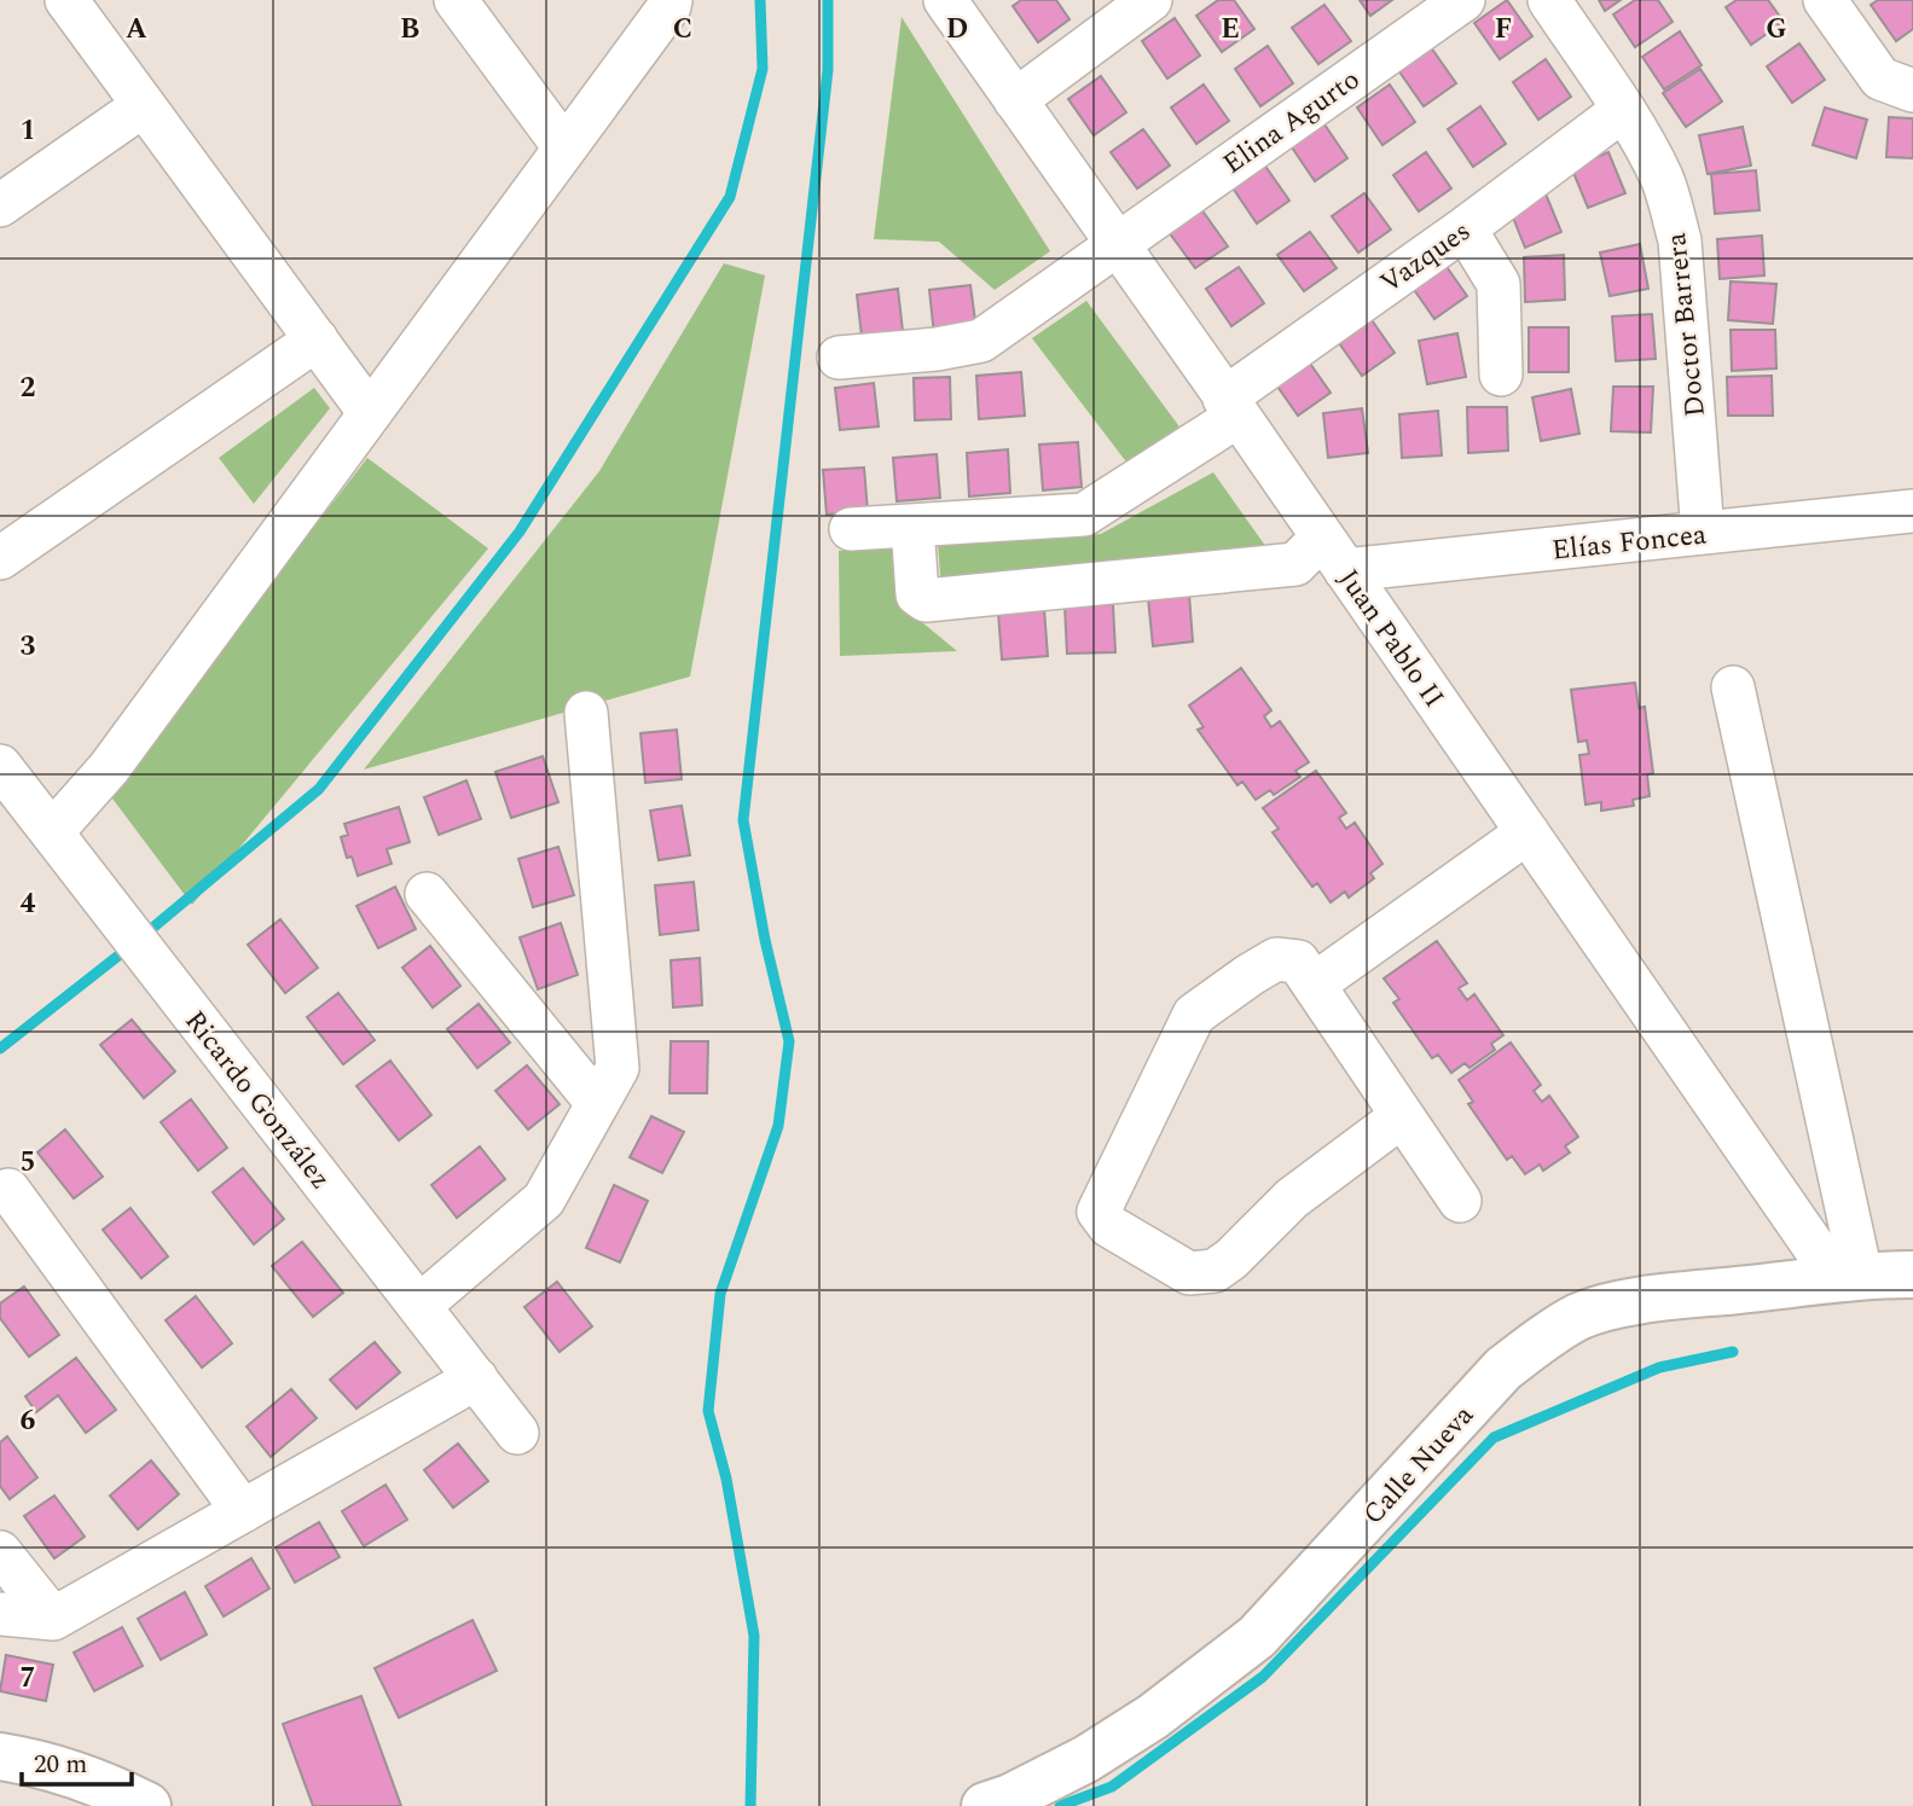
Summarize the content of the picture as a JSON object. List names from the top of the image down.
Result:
{
  "streets": {
    "street": [
      "Elina Agurto",
      "Vazques",
      "Doctor Barrera",
      "Elías Foncea",
      "Juan Pablo II",
      "Ricardo González",
      "Calle Nueva"
    ]
  },
  "crossings": [
    ["Elina Agurto", "Juan Pablo II"],
    ["Vazques", "Doctor Barrera"],
    ["Vazques", "Juan Pablo II"],
    ["Doctor Barrera", "Elías Foncea"],
    ["Elías Foncea", "Juan Pablo II"],
    ["Juan Pablo II", "Calle Nueva"]
  ],
  "scale_bar": "20 m",
  "grid": {
    "columns": [
      "A",
      "B",
      "C",
      "D",
      "E",
      "F",
      "G"
    ],
    "rows": [
      "1",
      "2",
      "3",
      "4",
      "5",
      "6",
      "7"
    ]
  }
}
